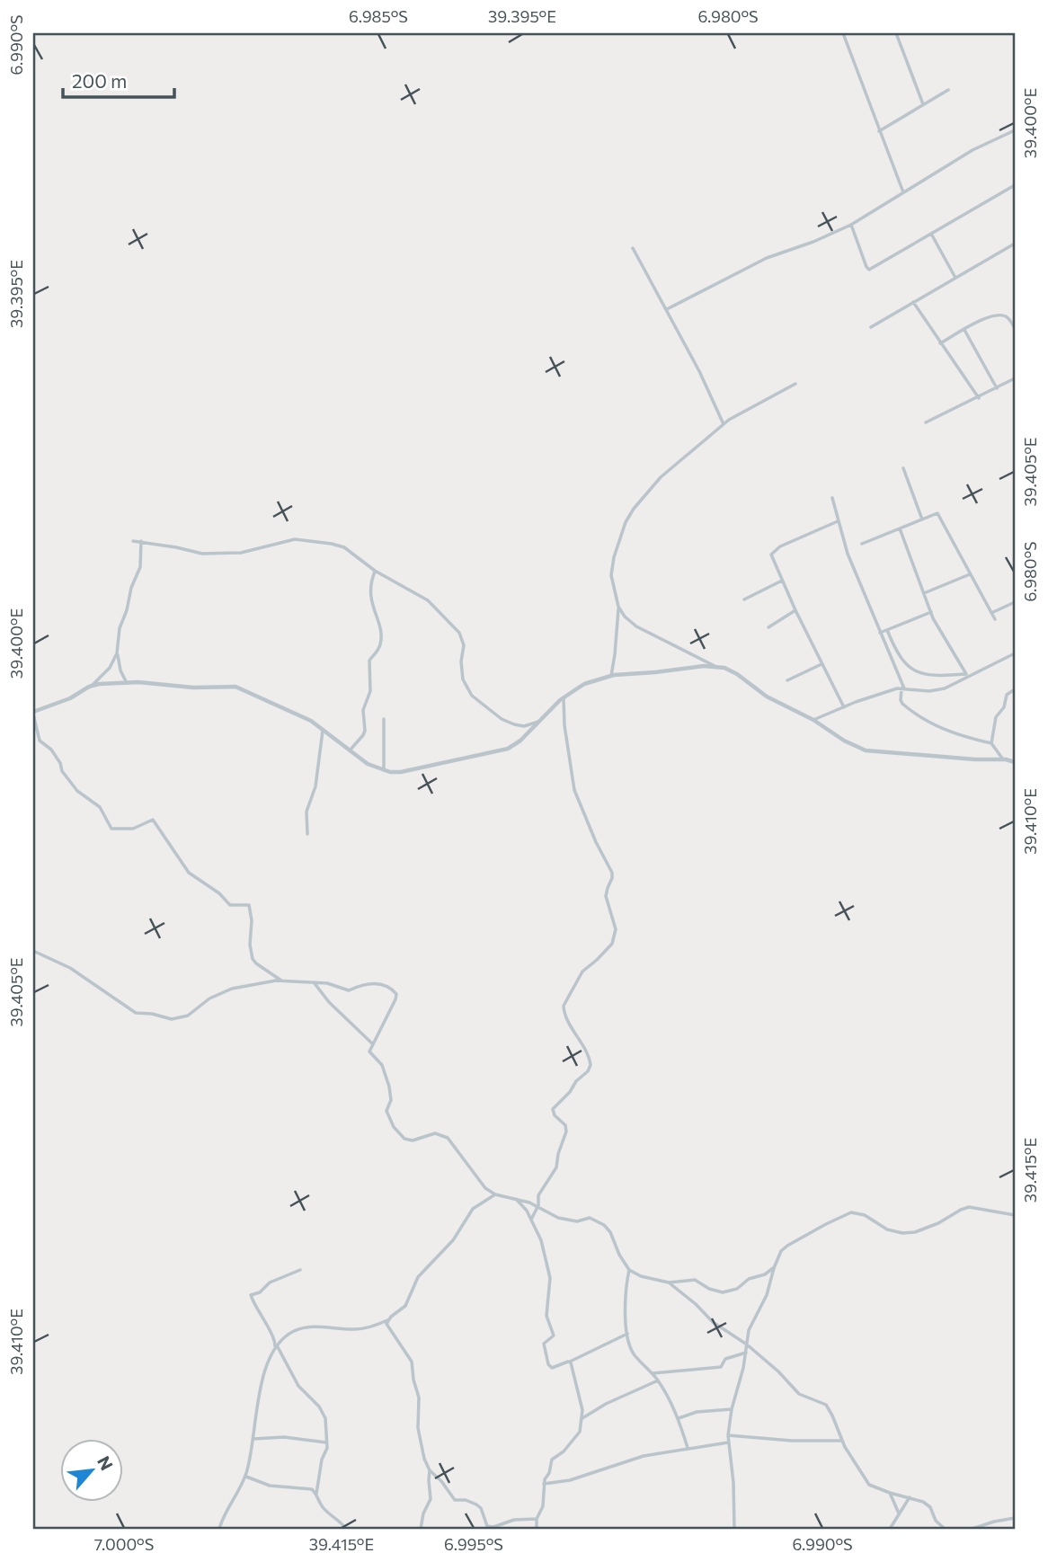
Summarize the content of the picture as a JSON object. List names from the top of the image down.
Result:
{
  "scale_bar": "200 m",
  "north": "top right",
  "coordinates": [
    "6.985°S",
    "39.395°E",
    "6.980°S",
    "6.990°S",
    "39.400°E",
    "39.405°E",
    "39.410°E",
    "39.415°E",
    "7.000°S",
    "6.995°S"
  ]
}
